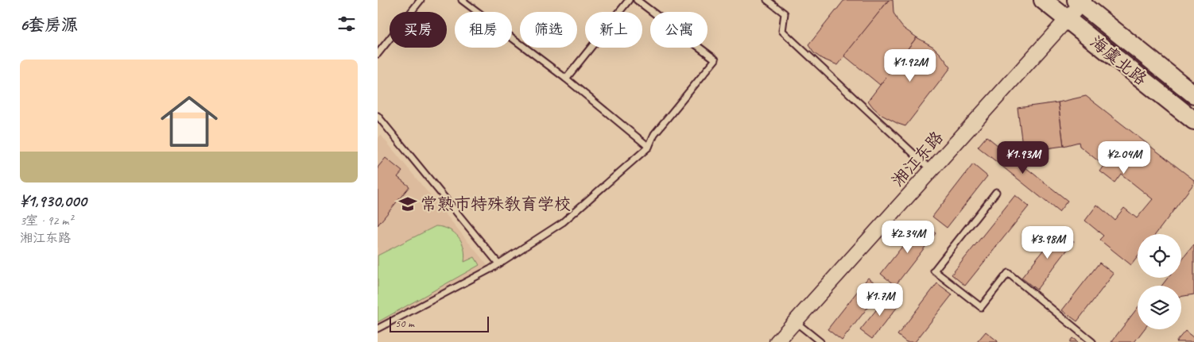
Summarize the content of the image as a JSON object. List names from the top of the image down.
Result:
{
  "streets": {
    "main road": ["海虞北路"],
    "street": ["湘江东路"]
  },
  "crossings": [
    ["海虞北路", "湘江东路"]
  ],
  "places": {
    "school or university": ["常熟市特殊教育学校"]
  },
  "scale_bar": "50 m",
  "page": {
    "heading": "6套房源",
    "chip": [
      "买房",
      "租房",
      "筛选",
      "新上",
      "公寓"
    ],
    "list": [
      {
        "name": "¥1,930,000",
        "note": "3室 · 92 m² · 湘江东路"
      }
    ],
    "price": [
      "¥1.92M",
      "¥1.93M",
      "¥2.04M",
      "¥2.34M",
      "¥3.98M",
      "¥1.7M"
    ],
    "scale": "50 m"
  }
}
